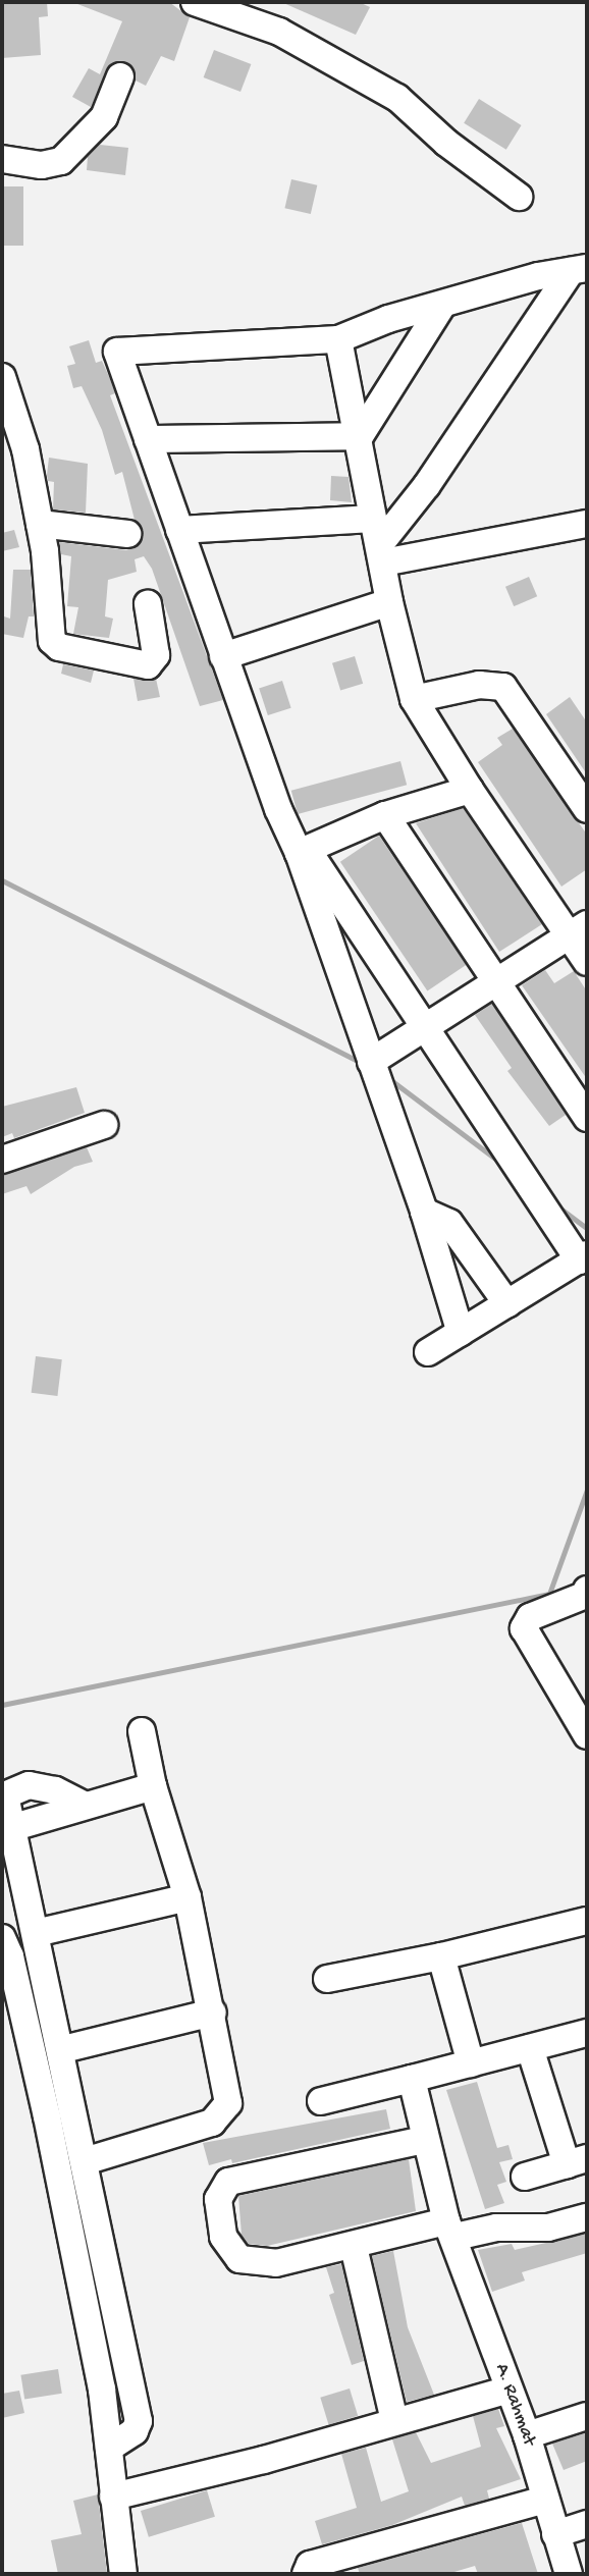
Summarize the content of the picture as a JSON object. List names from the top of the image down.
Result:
{
  "streets": {
    "street": ["A. Rahmat"]
  }
}
